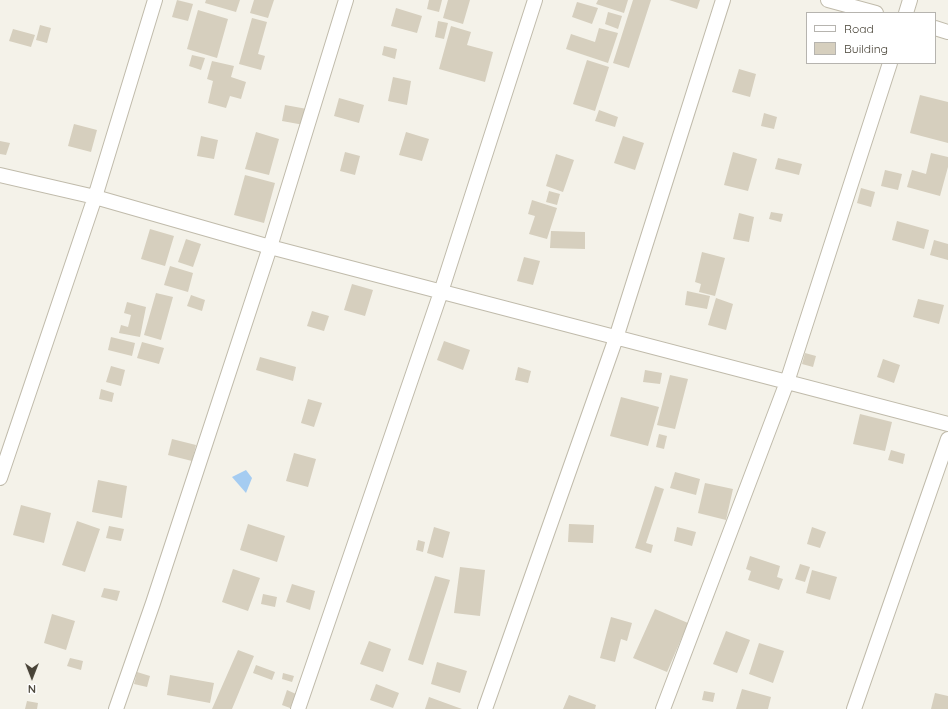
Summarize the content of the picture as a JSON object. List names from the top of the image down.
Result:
{
  "legend": ["Road", "Building"],
  "north": "bottom"
}
